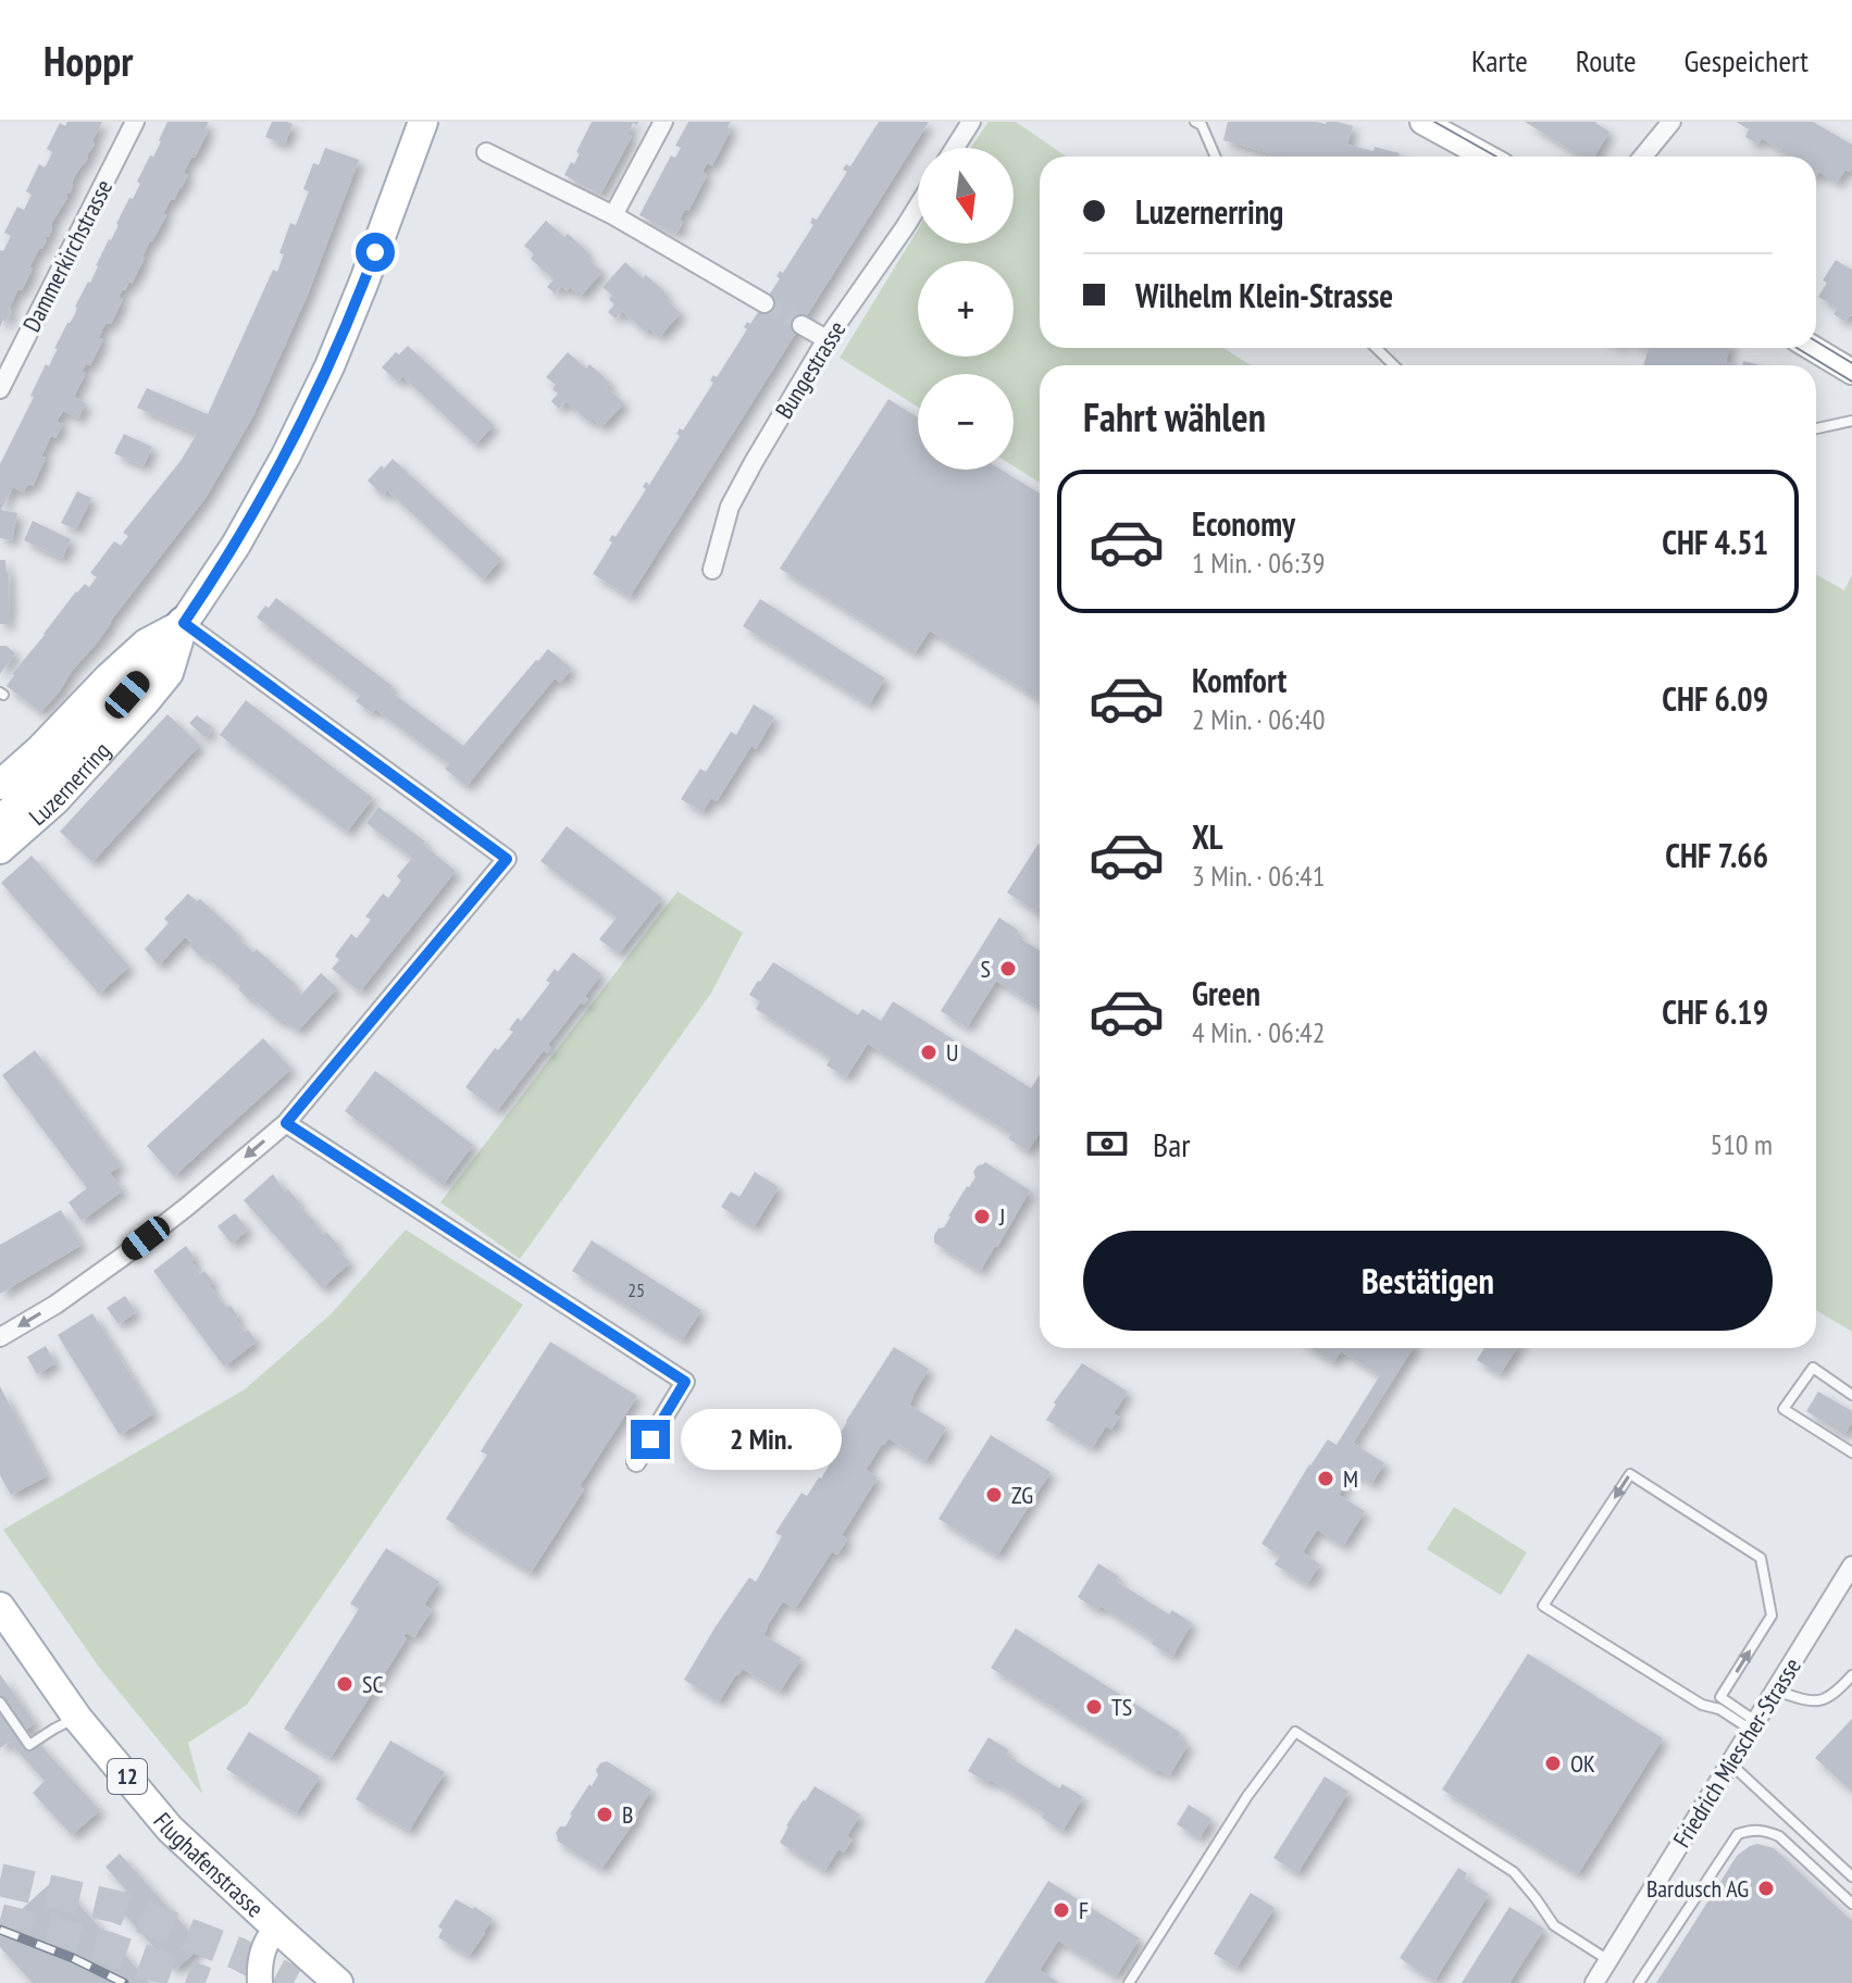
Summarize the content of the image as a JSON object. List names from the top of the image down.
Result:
{
  "streets": {
    "main road": ["Luzernerring", "12", "Flughafenstrasse"],
    "street": ["Dammerkirchstrasse", "Bungestrasse", "Friedrich Miescher-Strasse"]
  },
  "places": [
    "S",
    "U",
    "J",
    "M",
    "ZG",
    "SC",
    "TS",
    "OK",
    "B",
    "Bardusch AG",
    "F"
  ],
  "house_numbers": ["25"],
  "north": "bottom",
  "page": {
    "header": "Hoppr",
    "nav": ["Karte", "Route", "Gespeichert"],
    "map_buttons": ["+", "−"],
    "banner": ["Luzernerring", "Wilhelm Klein-Strasse"],
    "heading": "Fahrt wählen",
    "list": [
      {
        "name": "Economy",
        "note": "1 Min. · 06:39",
        "value": "CHF 4.51"
      },
      {
        "name": "Komfort",
        "note": "2 Min. · 06:40",
        "value": "CHF 6.09"
      },
      {
        "name": "XL",
        "note": "3 Min. · 06:41",
        "value": "CHF 7.66"
      },
      {
        "name": "Green",
        "note": "4 Min. · 06:42",
        "value": "CHF 6.19"
      }
    ],
    "pay": ["Bar", "510 m"],
    "buttons": "Bestätigen",
    "bubble": "2 Min."
  }
}
